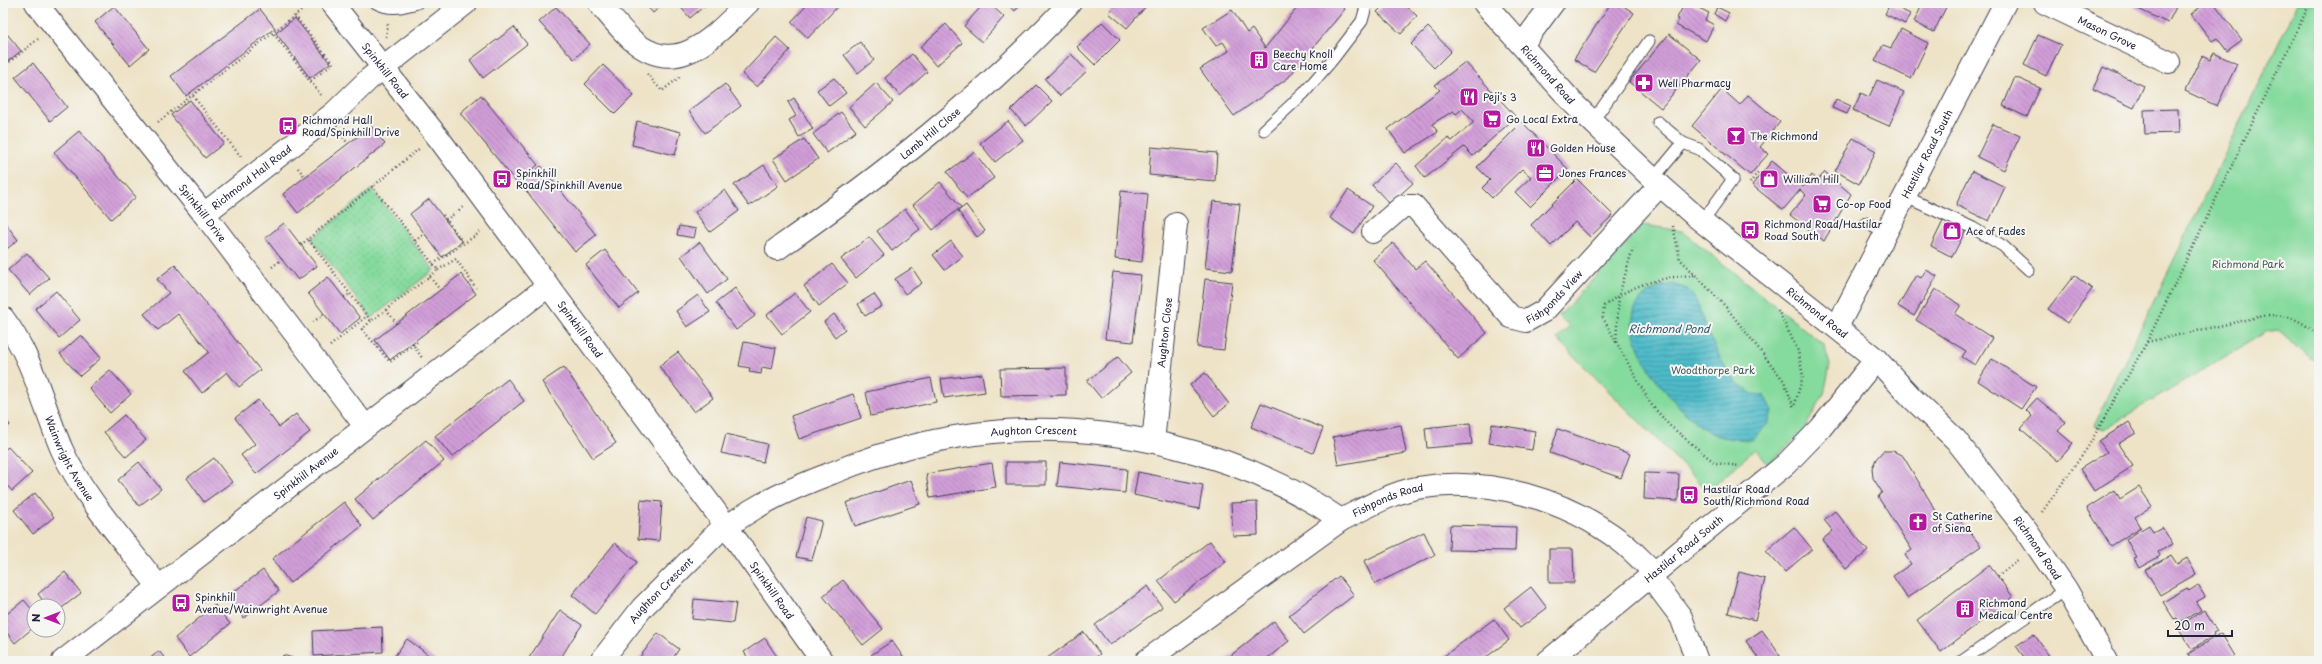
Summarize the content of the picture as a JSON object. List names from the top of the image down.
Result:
{
  "streets": {
    "street": [
      "Mason Grove",
      "Spinkhill Road",
      "Richmond Road",
      "Lamb Hill Close",
      "Hastilar Road South",
      "Richmond Hall Road",
      "Spinkhill Drive",
      "Fishponds View",
      "Aughton Close",
      "Aughton Crescent",
      "Wainwright Avenue",
      "Spinkhill Avenue",
      "Fishponds Road"
    ]
  },
  "crossings": [
    ["Spinkhill Road", "Richmond Hall Road"],
    ["Spinkhill Road", "Aughton Crescent"],
    ["Spinkhill Road", "Spinkhill Avenue"],
    ["Richmond Road", "Hastilar Road South"],
    ["Richmond Road", "Fishponds View"],
    ["Hastilar Road South", "Fishponds Road"],
    ["Richmond Hall Road", "Spinkhill Drive"],
    ["Spinkhill Drive", "Spinkhill Avenue"],
    ["Aughton Close", "Aughton Crescent"],
    ["Aughton Crescent", "Fishponds Road"],
    ["Wainwright Avenue", "Spinkhill Avenue"]
  ],
  "water": ["Richmond Pond"],
  "parks": ["Richmond Park", "Woodthorpe Park"],
  "places": {
    "building": ["Beechy Knoll Care Home", "Richmond Medical Centre"],
    "pharmacy": ["Well Pharmacy"],
    "restaurant": ["Peji's 3", "Golden House"],
    "supermarket": ["Go Local Extra", "Co-op Food"],
    "bus stop": [
      "Richmond Hall Road/Spinkhill Drive",
      "Spinkhill Road/Spinkhill Avenue",
      "Richmond Road/Hastilar Road South",
      "Hastilar Road South/Richmond Road",
      "Spinkhill Avenue/Wainwright Avenue"
    ],
    "bar": ["The Richmond"],
    "office": ["Jones Frances"],
    "shop": ["William Hill", "Ace of Fades"],
    "church": ["St Catherine of Siena"]
  },
  "scale_bar": "20 m",
  "north": "left"
}
